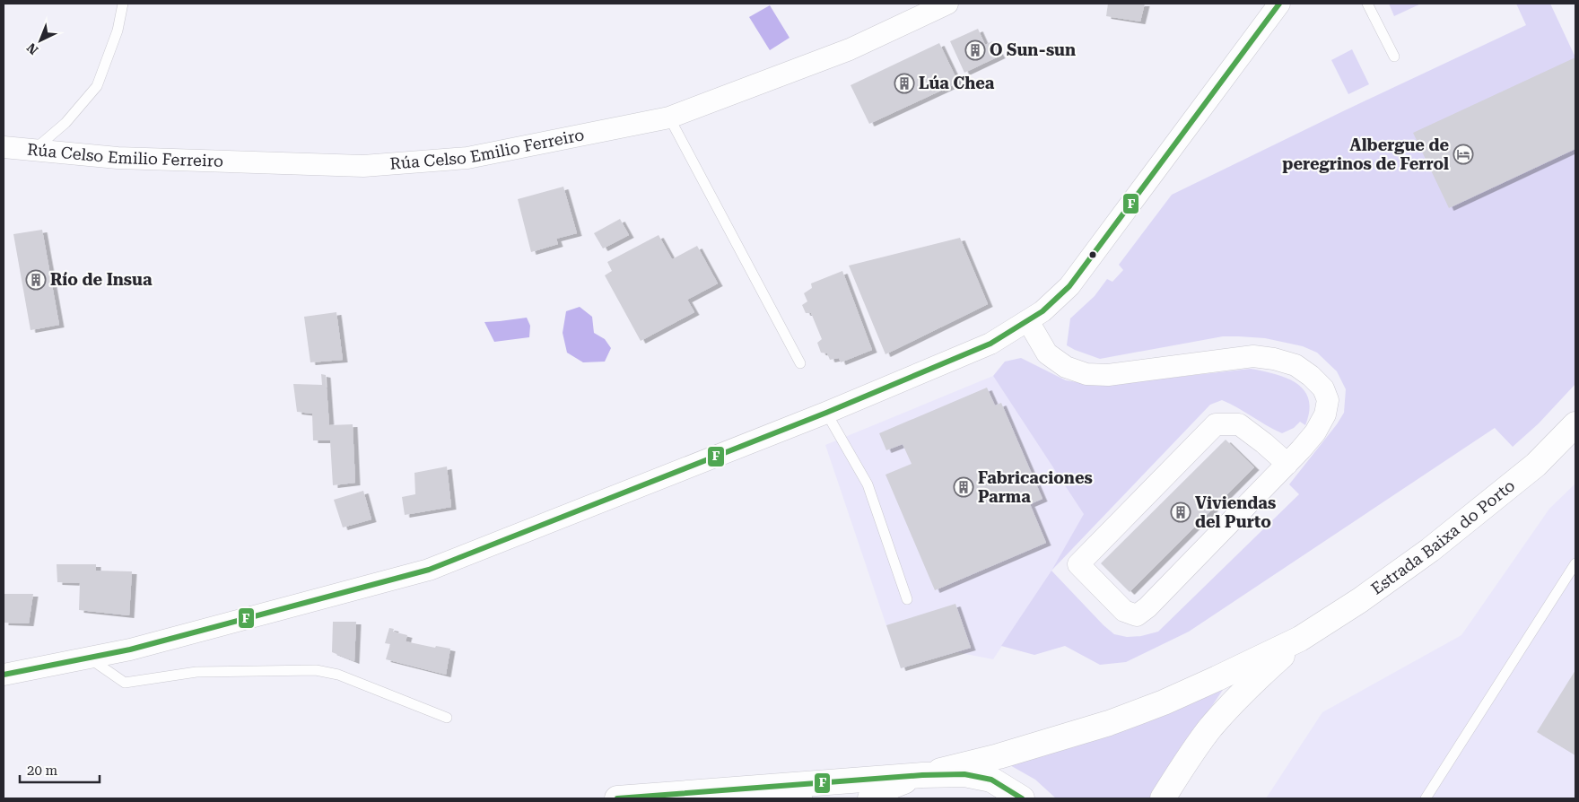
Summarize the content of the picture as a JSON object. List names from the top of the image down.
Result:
{
  "streets": {
    "main road": ["Estrada Baixa do Porto"],
    "street": ["Rúa Celso Emilio Ferreiro"]
  },
  "places": {
    "building": [
      "O Sun-sun",
      "Lúa Chea",
      "Río de Insua",
      "Fabricaciones Parma",
      "Viviendas del Purto"
    ],
    "hotel": ["Albergue de peregrinos de Ferrol"]
  },
  "lines": ["transit line F"],
  "scale_bar": "20 m",
  "north": "bottom left"
}
